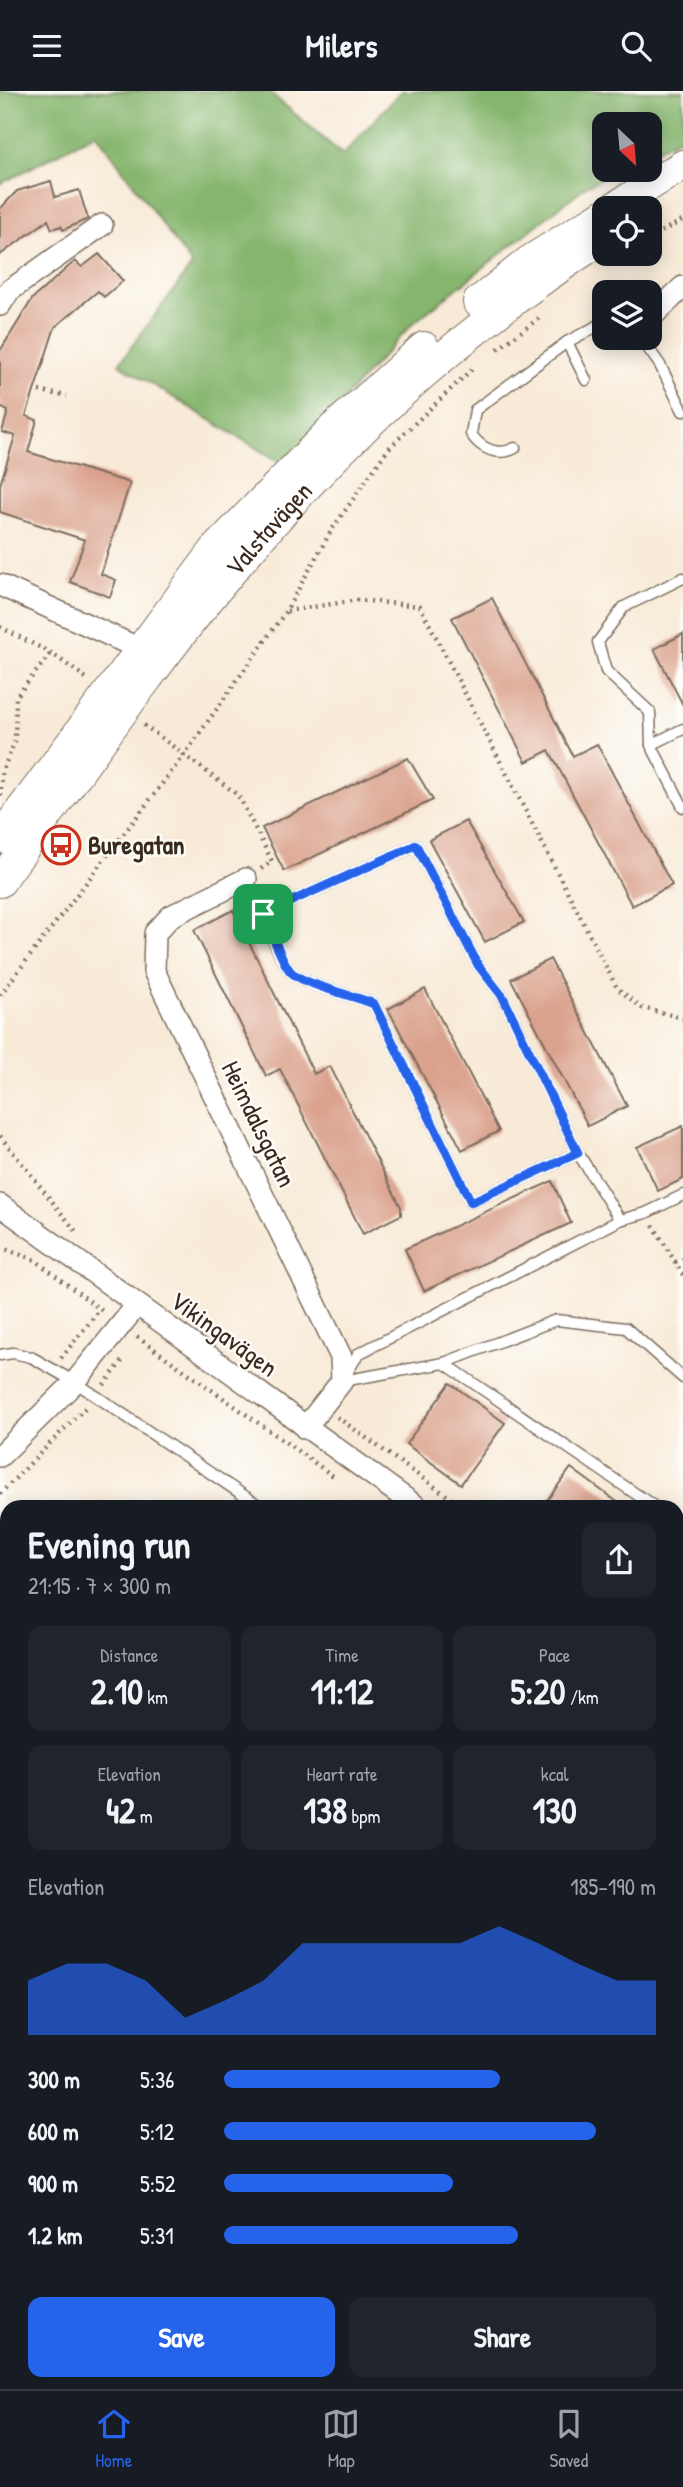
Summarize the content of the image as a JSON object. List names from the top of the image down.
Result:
{
  "streets": {
    "street": ["Valstavägen", "Heimdalsgatan", "Vikingavägen"]
  },
  "places": {
    "bus stop": ["Buregatan"]
  },
  "north": "bottom right",
  "page": {
    "header": "Milers",
    "heading": ["Evening run", "21:15 · 7 × 300 m"],
    "stats": [
      ["Distance", "2.10 km"],
      ["Time", "11:12"],
      ["Pace", "5:20 /km"],
      ["Elevation", "42 m"],
      ["Heart rate", "138 bpm"],
      ["kcal", "130"]
    ],
    "chart": ["Elevation", "185–190 m"],
    "list": [
      {
        "name": "300 m",
        "note": "5:36"
      },
      {
        "name": "600 m",
        "note": "5:12"
      },
      {
        "name": "900 m",
        "note": "5:52"
      },
      {
        "name": "1.2 km",
        "note": "5:31"
      }
    ],
    "buttons": ["Save", "Share"],
    "tabs": ["Home", "Map", "Saved"]
  }
}
